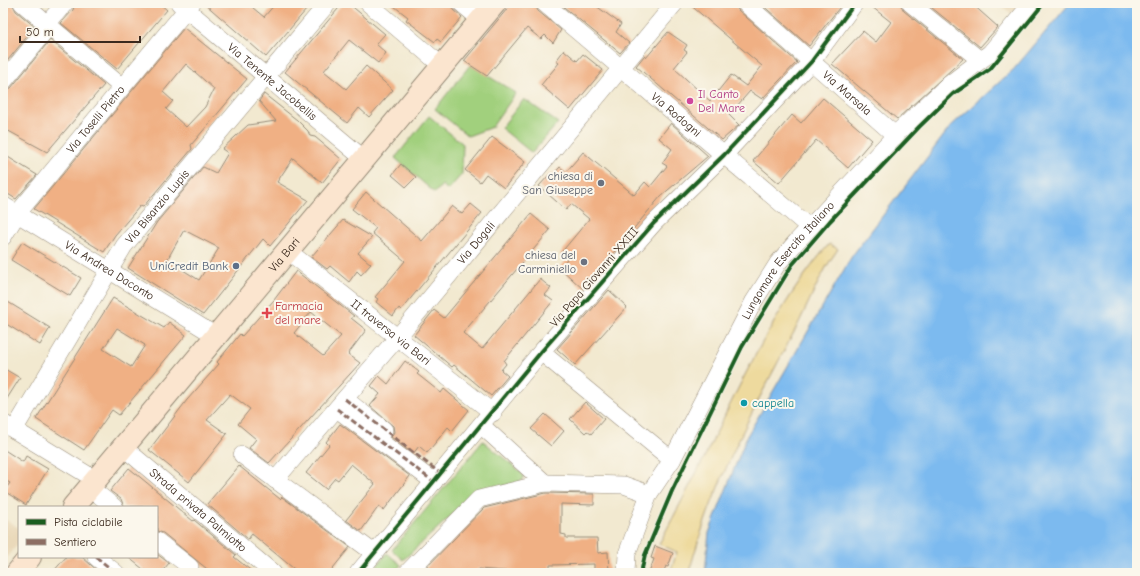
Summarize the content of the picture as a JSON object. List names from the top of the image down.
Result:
{
  "streets": {
    "main road": ["Via Bari"],
    "street": [
      "Via Tenente Jacobellis",
      "Via Marsala",
      "Via Rodogni",
      "Via Toselli Pietro",
      "Via Bisanzio Lupis",
      "Via Dogali",
      "Lungomare Esercito Italiano",
      "Via Andrea Daconto",
      "Via Papa Giovanni XXIII",
      "II traversa via Bari",
      "Strada privata Palmiotto"
    ]
  },
  "crossings": [
    ["Via Tenente Jacobellis", "Via Toselli Pietro"],
    ["Via Tenente Jacobellis", "Via Bisanzio Lupis"],
    ["Via Tenente Jacobellis", "Via Bari"],
    ["Via Marsala", "Lungomare Esercito Italiano"],
    ["Via Marsala", "Via Papa Giovanni XXIII"],
    ["Via Rodogni", "Via Dogali"],
    ["Via Rodogni", "Lungomare Esercito Italiano"],
    ["Via Rodogni", "Via Papa Giovanni XXIII"],
    ["Via Toselli Pietro", "Via Andrea Daconto"],
    ["Via Bisanzio Lupis", "Via Andrea Daconto"],
    ["Via Dogali", "II traversa via Bari"],
    ["Via Bari", "Via Andrea Daconto"],
    ["Via Bari", "II traversa via Bari"],
    ["Via Bari", "Strada privata Palmiotto"],
    ["Via Papa Giovanni XXIII", "II traversa via Bari"]
  ],
  "places": {
    "other": [
      "Il Canto Del Mare",
      "chiesa di San Giuseppe",
      "chiesa del Carminiello",
      "UniCredit Bank",
      "cappella"
    ],
    "health": ["Farmacia del mare"]
  },
  "legend": ["Pista ciclabile", "Sentiero"],
  "scale_bar": "50 m"
}
